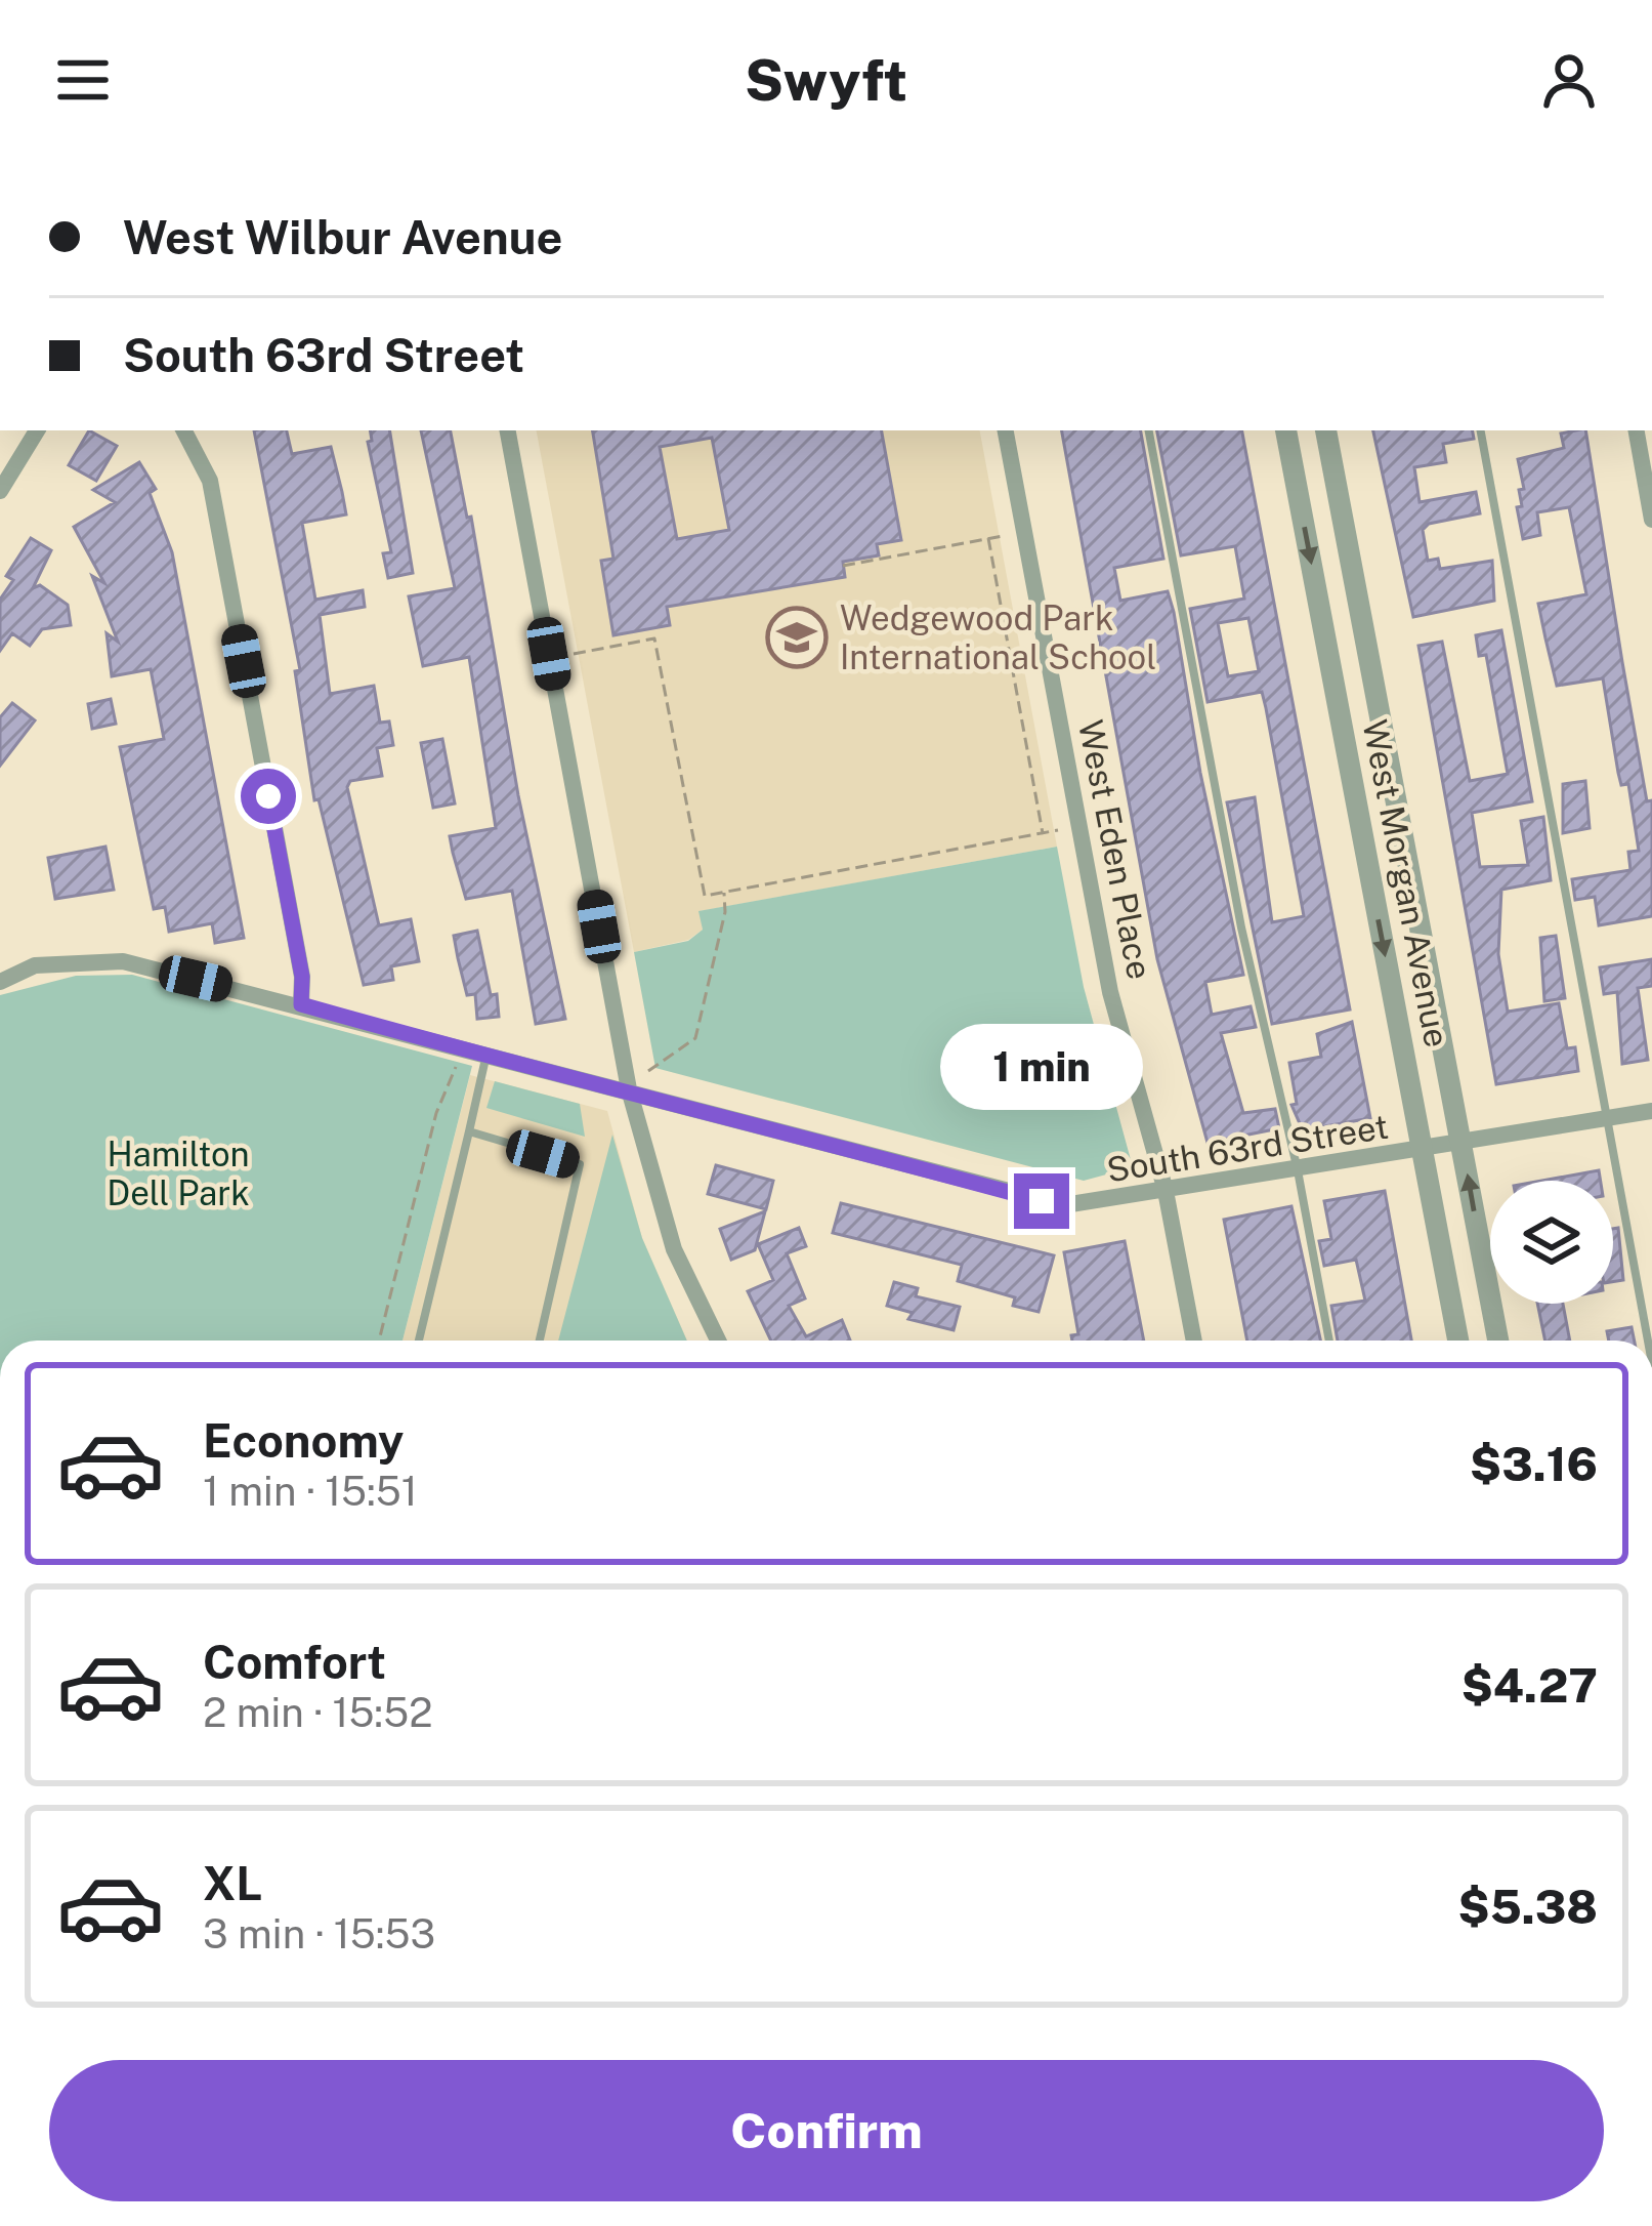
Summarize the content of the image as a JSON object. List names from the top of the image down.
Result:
{
  "streets": {
    "street": ["West Eden Place", "West Morgan Avenue", "South 63rd Street"]
  },
  "crossings": [
    ["West Eden Place", "South 63rd Street"],
    ["West Morgan Avenue", "South 63rd Street"]
  ],
  "parks": ["Hamilton Dell Park"],
  "places": {
    "school or university": ["Wedgewood Park International School"]
  },
  "page": {
    "header": "Swyft",
    "banner": ["West Wilbur Avenue", "South 63rd Street"],
    "bubble": "1 min",
    "list": [
      {
        "name": "Economy",
        "note": "1 min · 15:51",
        "value": "$3.16"
      },
      {
        "name": "Comfort",
        "note": "2 min · 15:52",
        "value": "$4.27"
      },
      {
        "name": "XL",
        "note": "3 min · 15:53",
        "value": "$5.38"
      }
    ],
    "buttons": "Confirm"
  }
}
